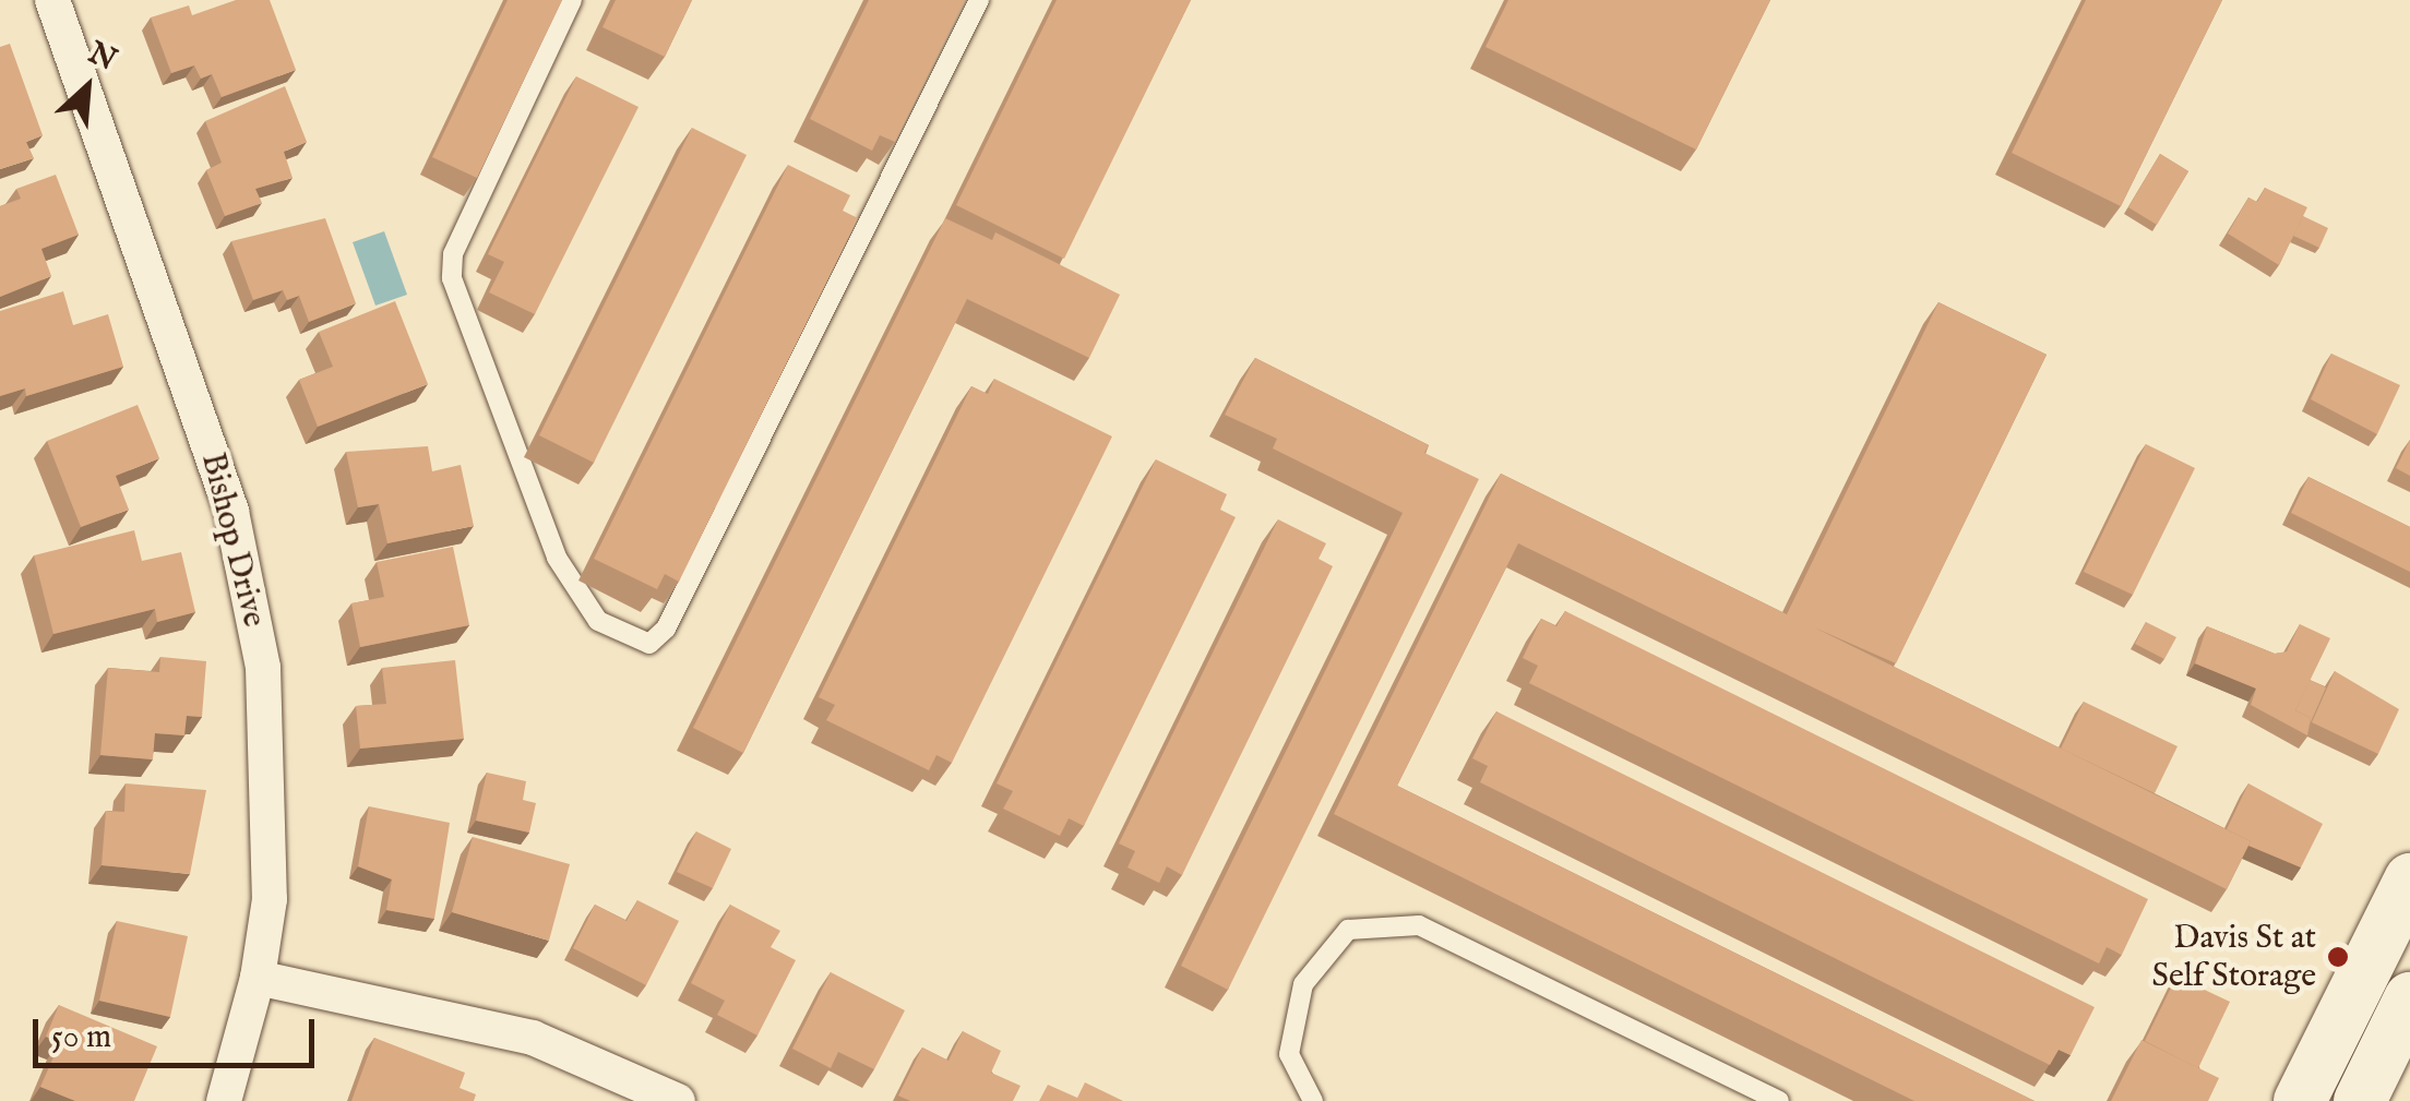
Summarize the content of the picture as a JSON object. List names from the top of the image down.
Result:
{
  "streets": {
    "street": ["Bishop Drive"]
  },
  "places": ["Davis St at Self Storage"],
  "scale_bar": "50 m",
  "north": "top right"
}
